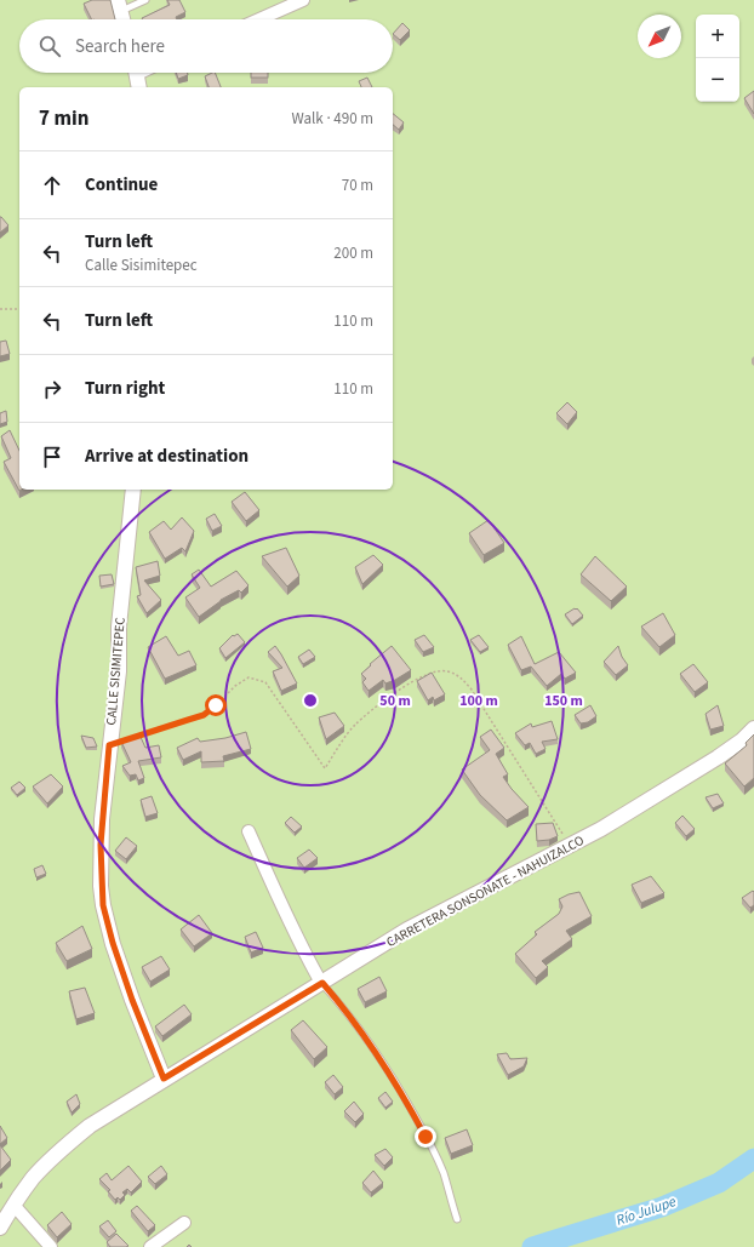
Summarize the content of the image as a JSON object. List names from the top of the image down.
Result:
{
  "streets": {
    "street": ["CALLE SISIMITEPEC", "CARRETERA SONSONATE - NAHUIZALCO"]
  },
  "crossings": [
    ["CALLE SISIMITEPEC", "CARRETERA SONSONATE - NAHUIZALCO"]
  ],
  "water": ["Río Julupe"],
  "north": "bottom left",
  "page": {
    "map_buttons": ["+", "−"],
    "search": "Search here",
    "heading": ["7 min", "Walk · 490 m"],
    "list": [
      ["Continue", "70 m"],
      ["Turn left", "Calle Sisimitepec", "200 m"],
      ["Turn left", "110 m"],
      ["Turn right", "110 m"],
      "Arrive at destination"
    ]
  },
  "rings": ["50 m", "100 m", "150 m"]
}
